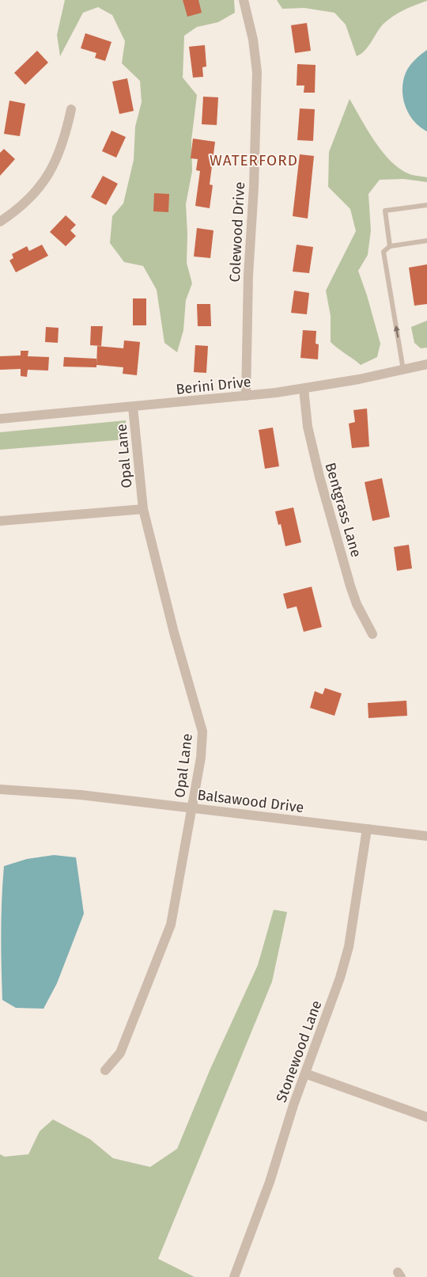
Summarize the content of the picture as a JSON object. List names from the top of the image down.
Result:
{
  "streets": {
    "street": [
      "Colewood Drive",
      "Berini Drive",
      "Opal Lane",
      "Bentgrass Lane",
      "Balsawood Drive",
      "Stonewood Lane"
    ]
  },
  "crossings": [
    ["Colewood Drive", "Berini Drive"],
    ["Berini Drive", "Opal Lane"],
    ["Berini Drive", "Bentgrass Lane"],
    ["Opal Lane", "Balsawood Drive"],
    ["Balsawood Drive", "Stonewood Lane"]
  ],
  "districts": ["WATERFORD"]
}
